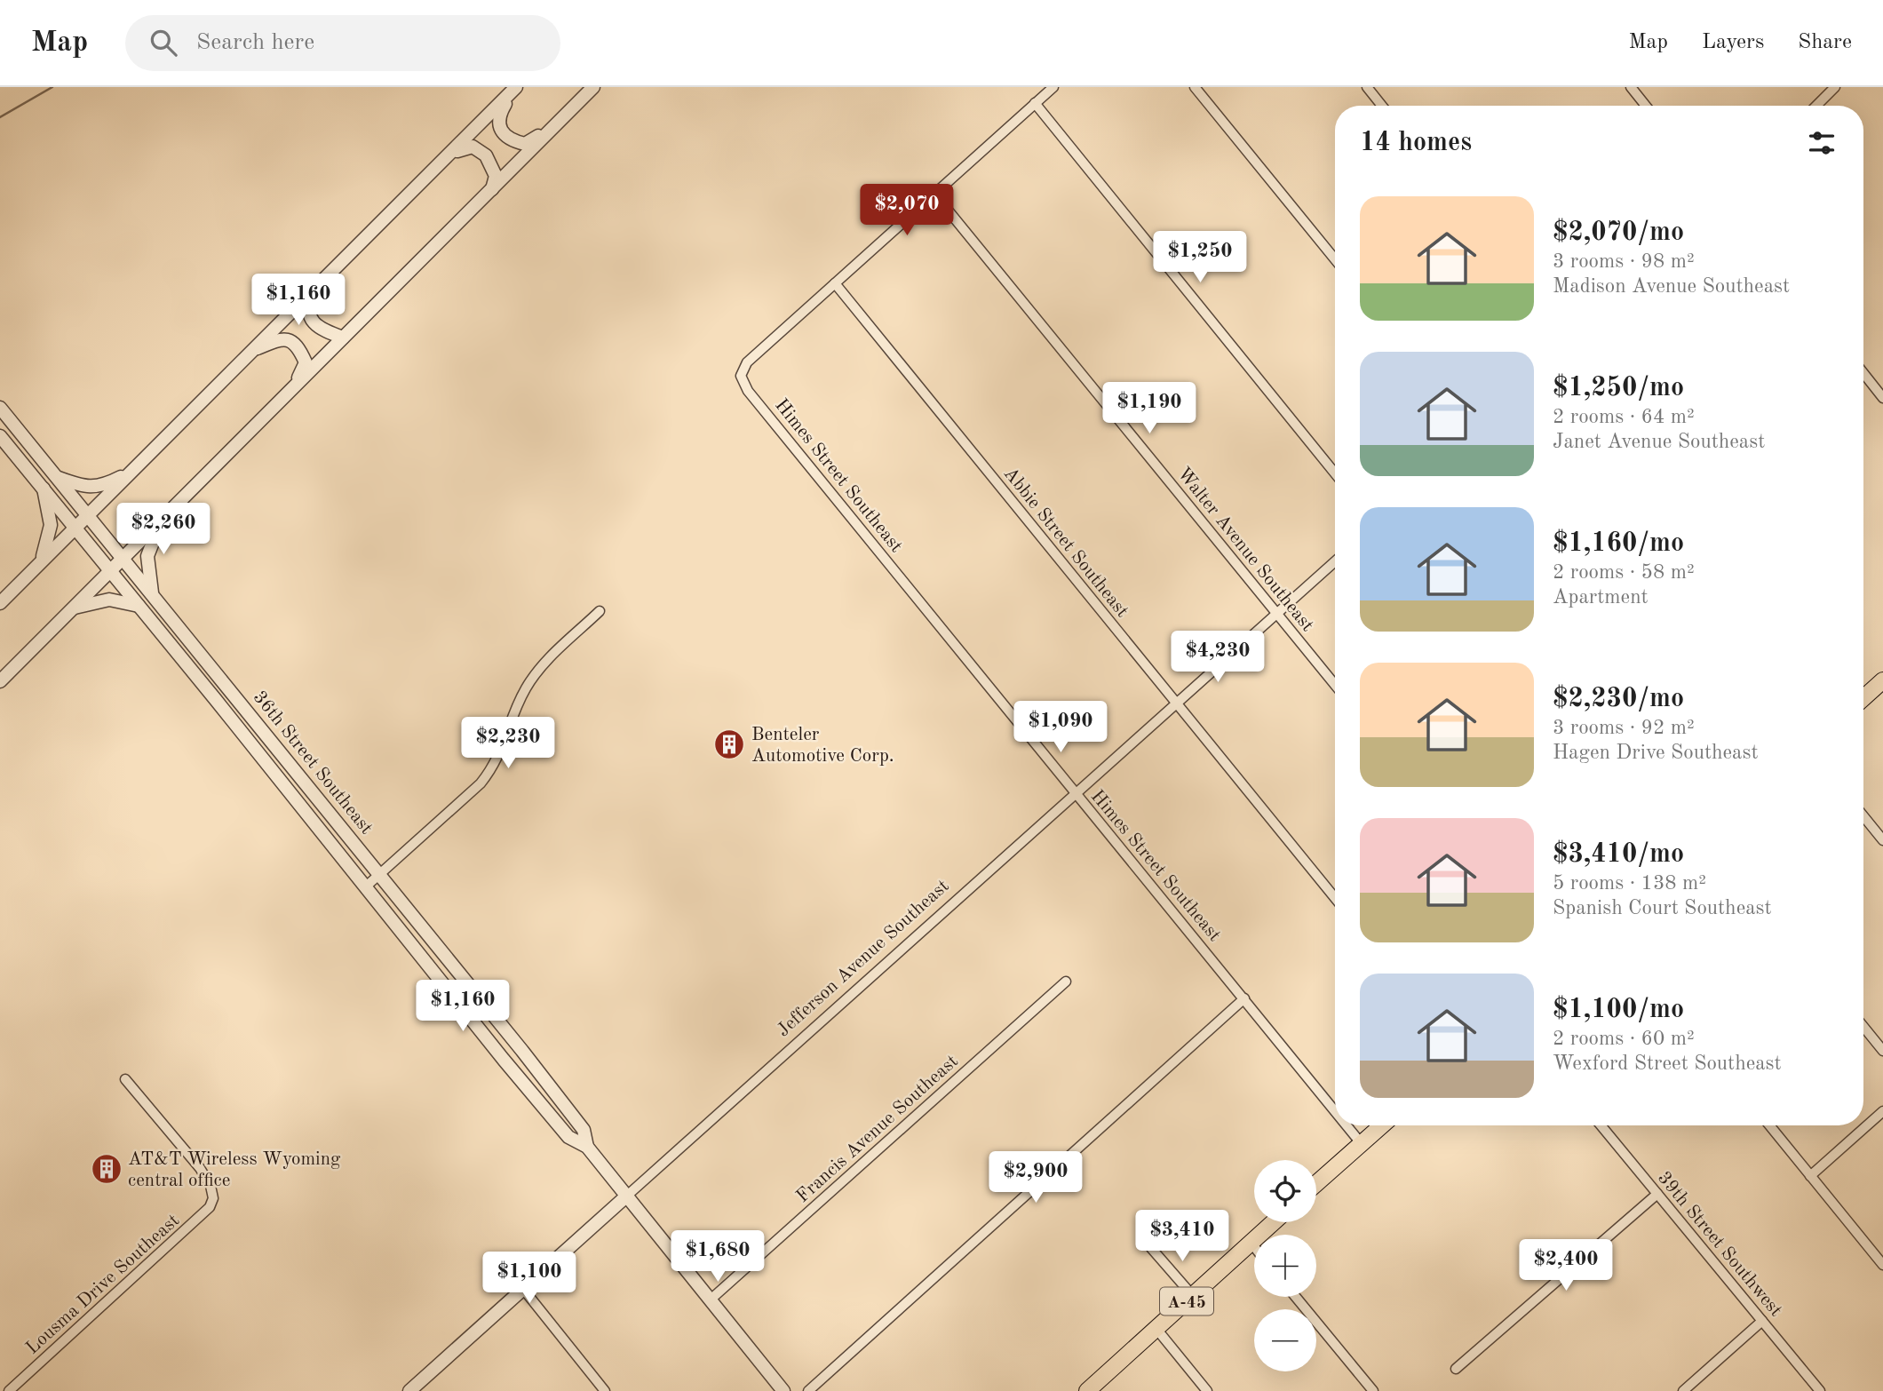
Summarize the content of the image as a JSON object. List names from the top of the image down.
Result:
{
  "streets": {
    "main road": ["A-45"],
    "street": [
      "Himes Street Southeast",
      "Abbie Street Southeast",
      "Walter Avenue Southeast",
      "36th Street Southeast",
      "Jefferson Avenue Southeast",
      "Francis Avenue Southeast",
      "39th Street Southwest",
      "Lousma Drive Southeast"
    ]
  },
  "crossings": [
    ["Himes Street Southeast", "Abbie Street Southeast"],
    ["Himes Street Southeast", "Jefferson Avenue Southeast"],
    ["Abbie Street Southeast", "Jefferson Avenue Southeast"],
    ["Walter Avenue Southeast", "Jefferson Avenue Southeast"],
    ["36th Street Southeast", "Jefferson Avenue Southeast"],
    ["36th Street Southeast", "Francis Avenue Southeast"]
  ],
  "places": {
    "building": ["Benteler Automotive Corp.", "AT&T Wireless Wyoming central office"]
  },
  "page": {
    "header": "Map",
    "search": "Search here",
    "nav": ["Map", "Layers", "Share"],
    "heading": "14 homes",
    "list": [
      {
        "name": "$2,070/mo",
        "note": "3 rooms · 98 m² · Madison Avenue Southeast"
      },
      {
        "name": "$1,250/mo",
        "note": "2 rooms · 64 m² · Janet Avenue Southeast"
      },
      {
        "name": "$1,160/mo",
        "note": "2 rooms · 58 m² · Apartment"
      },
      {
        "name": "$2,230/mo",
        "note": "3 rooms · 92 m² · Hagen Drive Southeast"
      },
      {
        "name": "$3,410/mo",
        "note": "5 rooms · 138 m² · Spanish Court Southeast"
      },
      {
        "name": "$1,100/mo",
        "note": "2 rooms · 60 m² · Wexford Street Southeast"
      }
    ],
    "price": [
      "$2,070",
      "$1,250",
      "$1,160",
      "$1,190",
      "$2,260",
      "$4,230",
      "$1,090",
      "$2,230",
      "$1,160",
      "$2,900",
      "$3,410",
      "$1,680",
      "$2,400",
      "$1,100"
    ],
    "map_buttons": ["+", "−"]
  }
}
